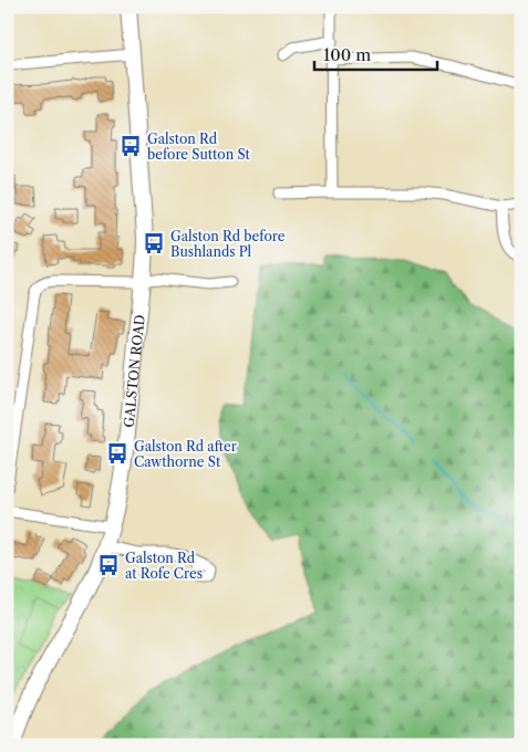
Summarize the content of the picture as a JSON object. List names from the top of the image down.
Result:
{
  "streets": {
    "main road": ["GALSTON ROAD"]
  },
  "places": {
    "bus stop": [
      "Galston Rd before Sutton St",
      "Galston Rd before Bushlands Pl",
      "Galston Rd after Cawthorne St",
      "Galston Rd at Rofe Cres"
    ]
  },
  "scale_bar": "100 m"
}
